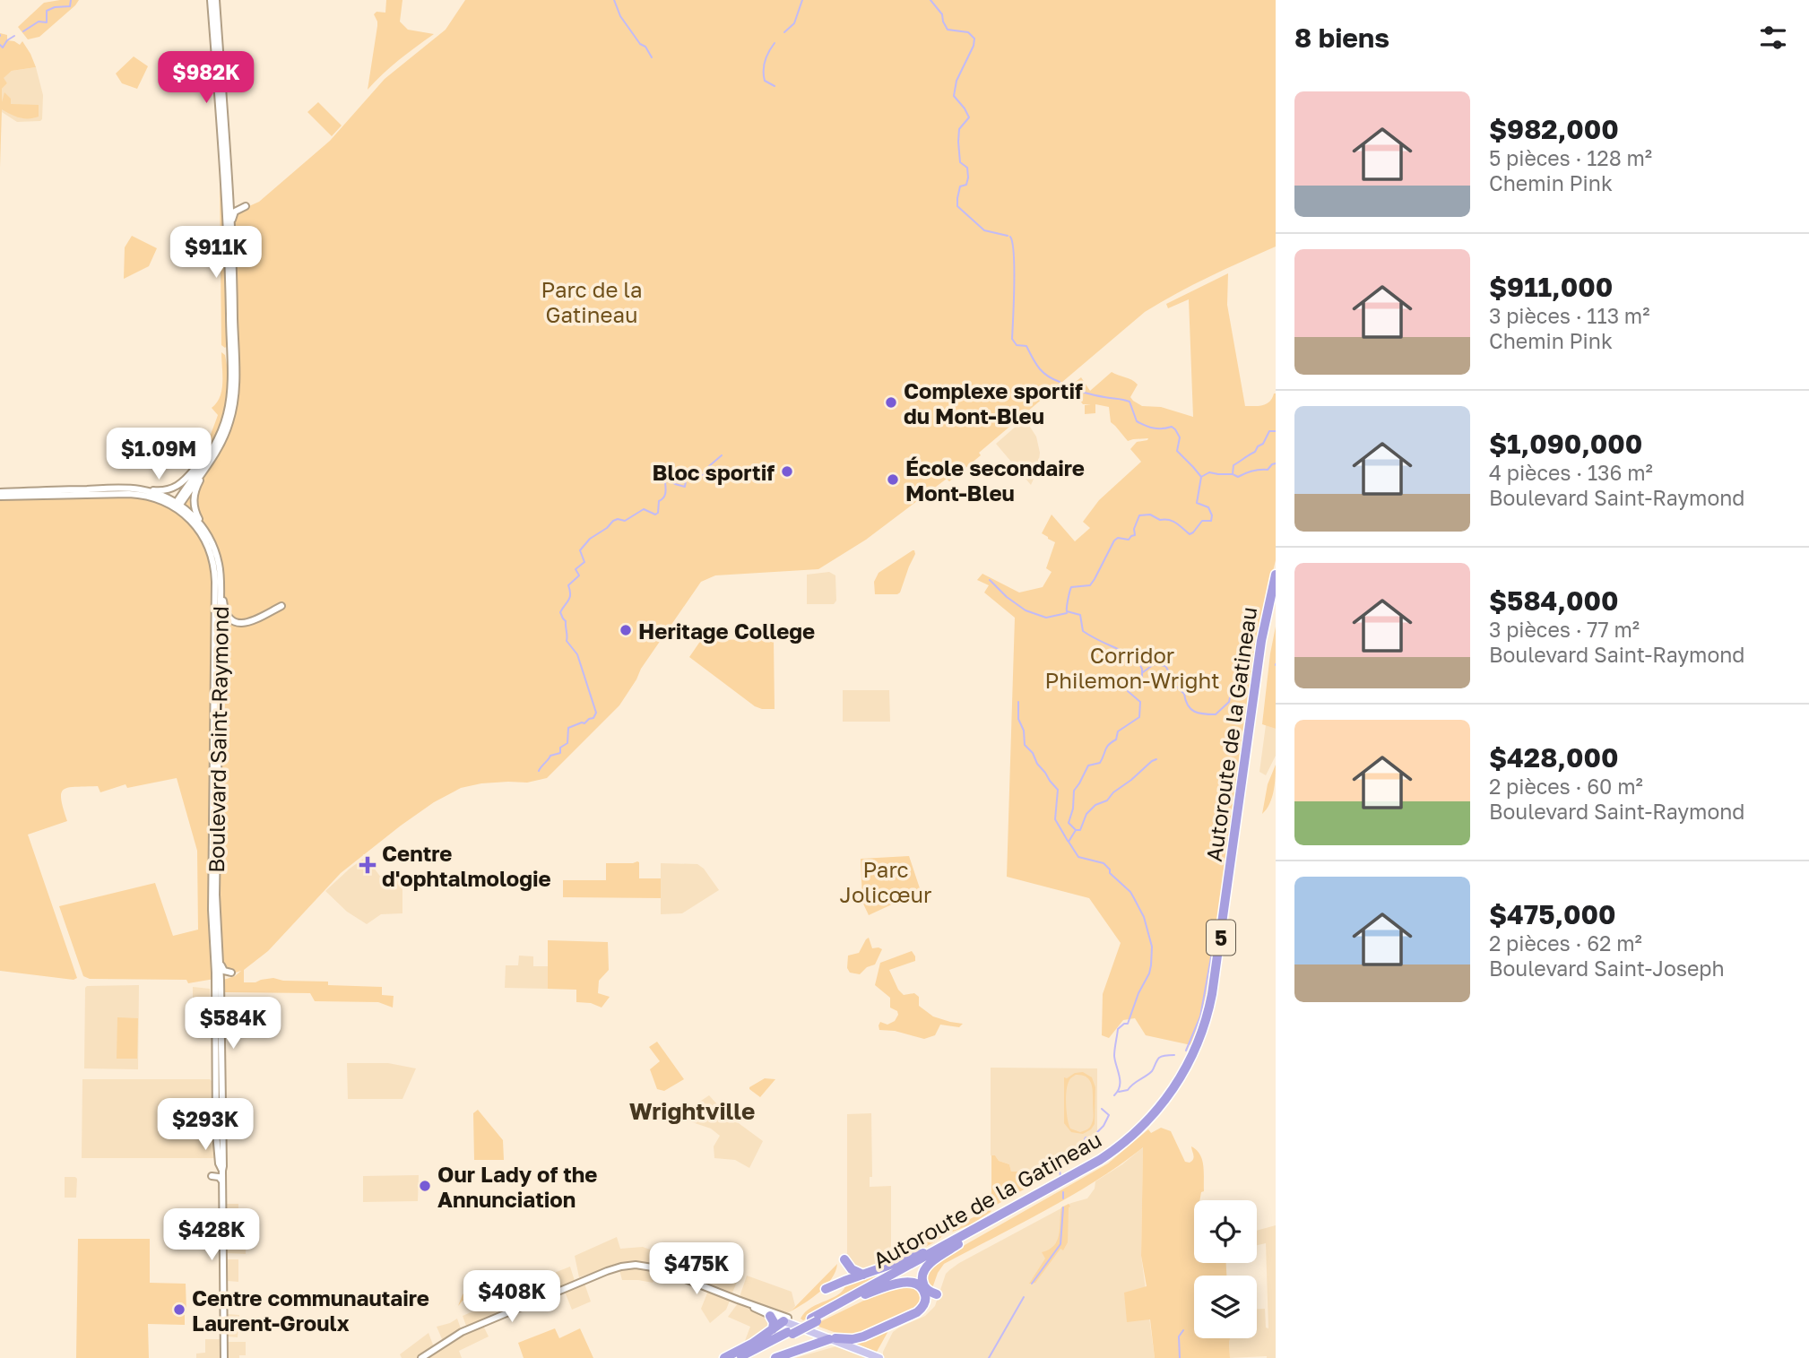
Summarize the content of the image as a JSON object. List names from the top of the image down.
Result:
{
  "streets": {
    "highway": ["Autoroute de la Gatineau", "5"],
    "main road": ["Boulevard Saint-Raymond"]
  },
  "districts": ["Wrightville"],
  "parks": ["Parc de la Gatineau", "Corridor Philemon-Wright", "Parc Jolicœur"],
  "places": {
    "other": [
      "Complexe sportif du Mont-Bleu",
      "Bloc sportif",
      "École secondaire Mont-Bleu",
      "Heritage College",
      "Our Lady of the Annunciation",
      "Centre communautaire Laurent-Groulx"
    ],
    "health": ["Centre d'ophtalmologie"]
  },
  "page": {
    "heading": "8 biens",
    "price": [
      "$982K",
      "$911K",
      "$1.09M",
      "$584K",
      "$293K",
      "$428K",
      "$475K",
      "$408K"
    ],
    "list": [
      {
        "name": "$982,000",
        "note": "5 pièces · 128 m² · Chemin Pink"
      },
      {
        "name": "$911,000",
        "note": "3 pièces · 113 m² · Chemin Pink"
      },
      {
        "name": "$1,090,000",
        "note": "4 pièces · 136 m² · Boulevard Saint-Raymond"
      },
      {
        "name": "$584,000",
        "note": "3 pièces · 77 m² · Boulevard Saint-Raymond"
      },
      {
        "name": "$428,000",
        "note": "2 pièces · 60 m² · Boulevard Saint-Raymond"
      },
      {
        "name": "$475,000",
        "note": "2 pièces · 62 m² · Boulevard Saint-Joseph"
      }
    ]
  }
}
